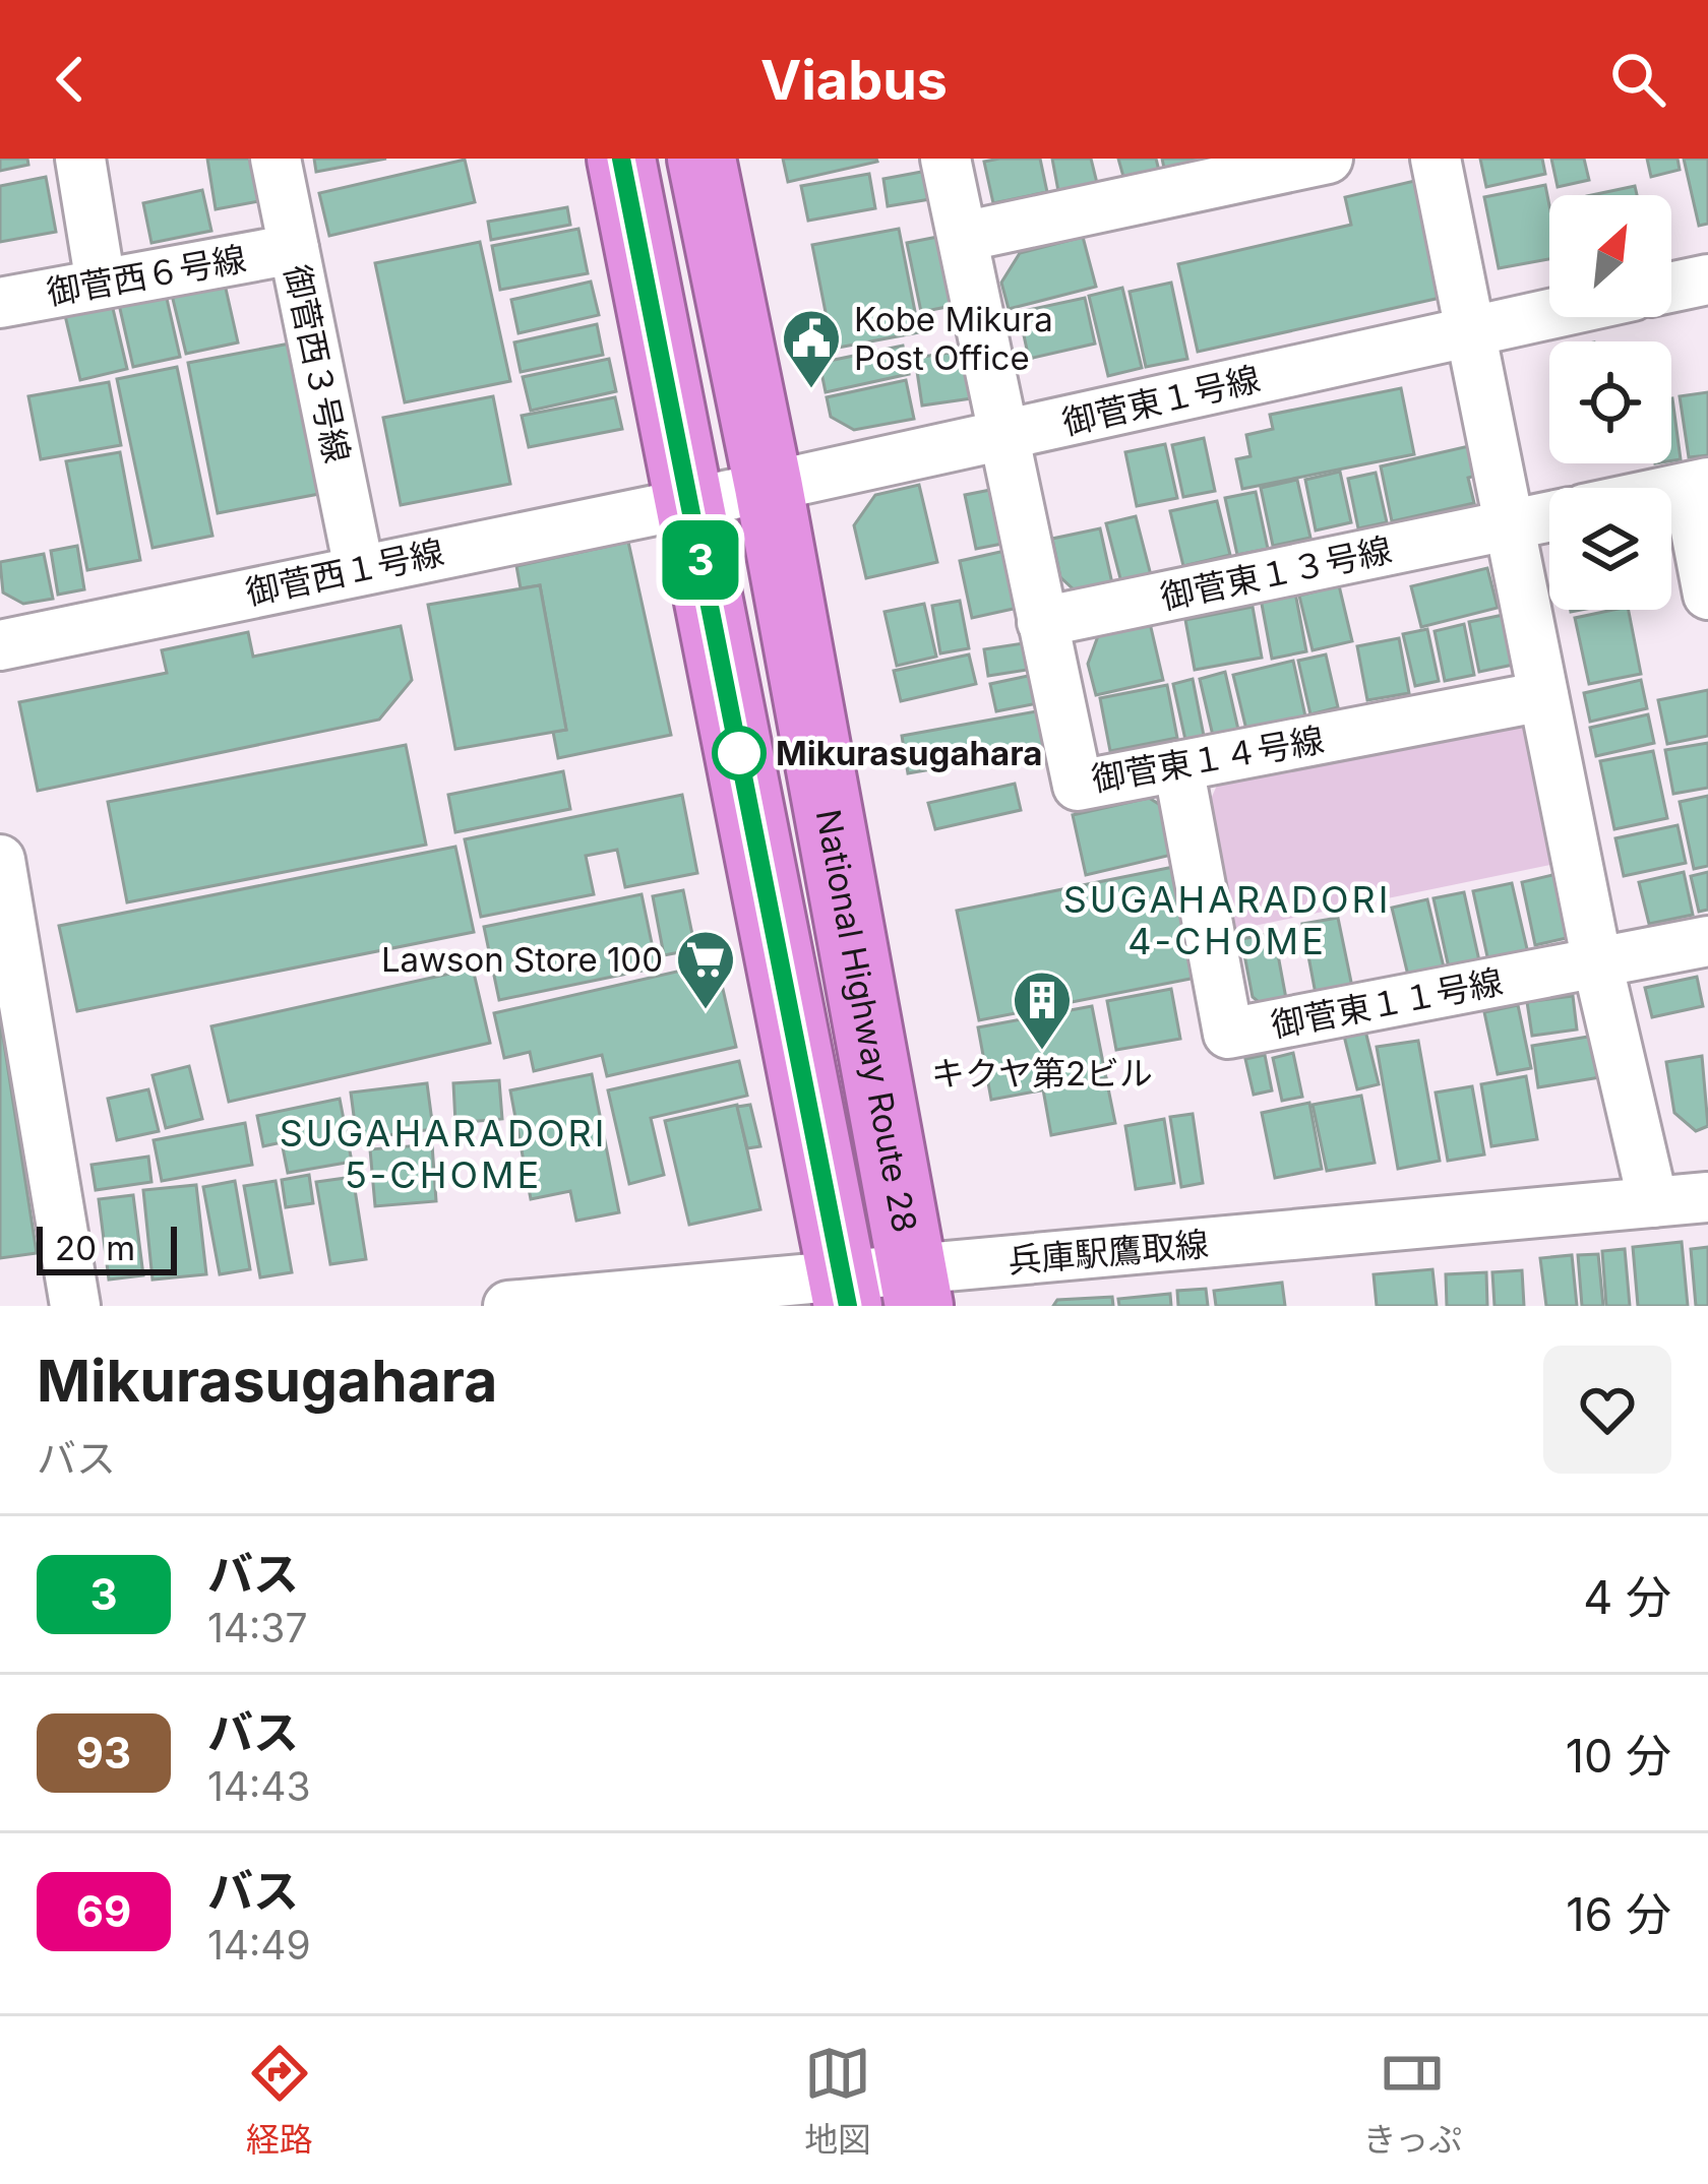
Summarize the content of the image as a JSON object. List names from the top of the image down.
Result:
{
  "streets": {
    "highway": ["National Highway Route 28"],
    "street": [
      "御菅西６号線",
      "御菅西３号線",
      "御菅東１号線",
      "御菅西１号線",
      "御菅東１３号線",
      "御菅東１４号線",
      "御菅東１１号線",
      "兵庫駅鷹取線"
    ]
  },
  "crossings": [
    ["御菅西６号線", "御菅西３号線"],
    ["御菅西３号線", "御菅西１号線"],
    ["御菅東１号線", "御菅西１号線"],
    ["御菅東１号線", "御菅東１４号線"],
    ["御菅東１号線", "National Highway Route 28"],
    ["御菅西１号線", "National Highway Route 28"],
    ["御菅東１３号線", "御菅東１４号線"],
    ["御菅東１４号線", "御菅東１１号線"],
    ["National Highway Route 28", "兵庫駅鷹取線"]
  ],
  "districts": ["SUGAHARADORI 4-CHOME", "SUGAHARADORI 5-CHOME"],
  "places": {
    "public building": ["Kobe Mikura Post Office"],
    "other": ["Mikurasugahara"],
    "supermarket": ["Lawson Store 100"],
    "building": ["キクヤ第2ビル"]
  },
  "lines": ["bus line 3"],
  "scale_bar": "20 m",
  "north": "top right",
  "page": {
    "header": "Viabus",
    "on_map": "3",
    "scale": "20 m",
    "heading": ["Mikurasugahara", "バス"],
    "list": [
      {
        "mark": "3",
        "name": "バス",
        "note": "14:37",
        "value": "4 分"
      },
      {
        "mark": "93",
        "name": "バス",
        "note": "14:43",
        "value": "10 分"
      },
      {
        "mark": "69",
        "name": "バス",
        "note": "14:49",
        "value": "16 分"
      }
    ],
    "tabs": ["経路", "地図", "きっぷ"]
  }
}
